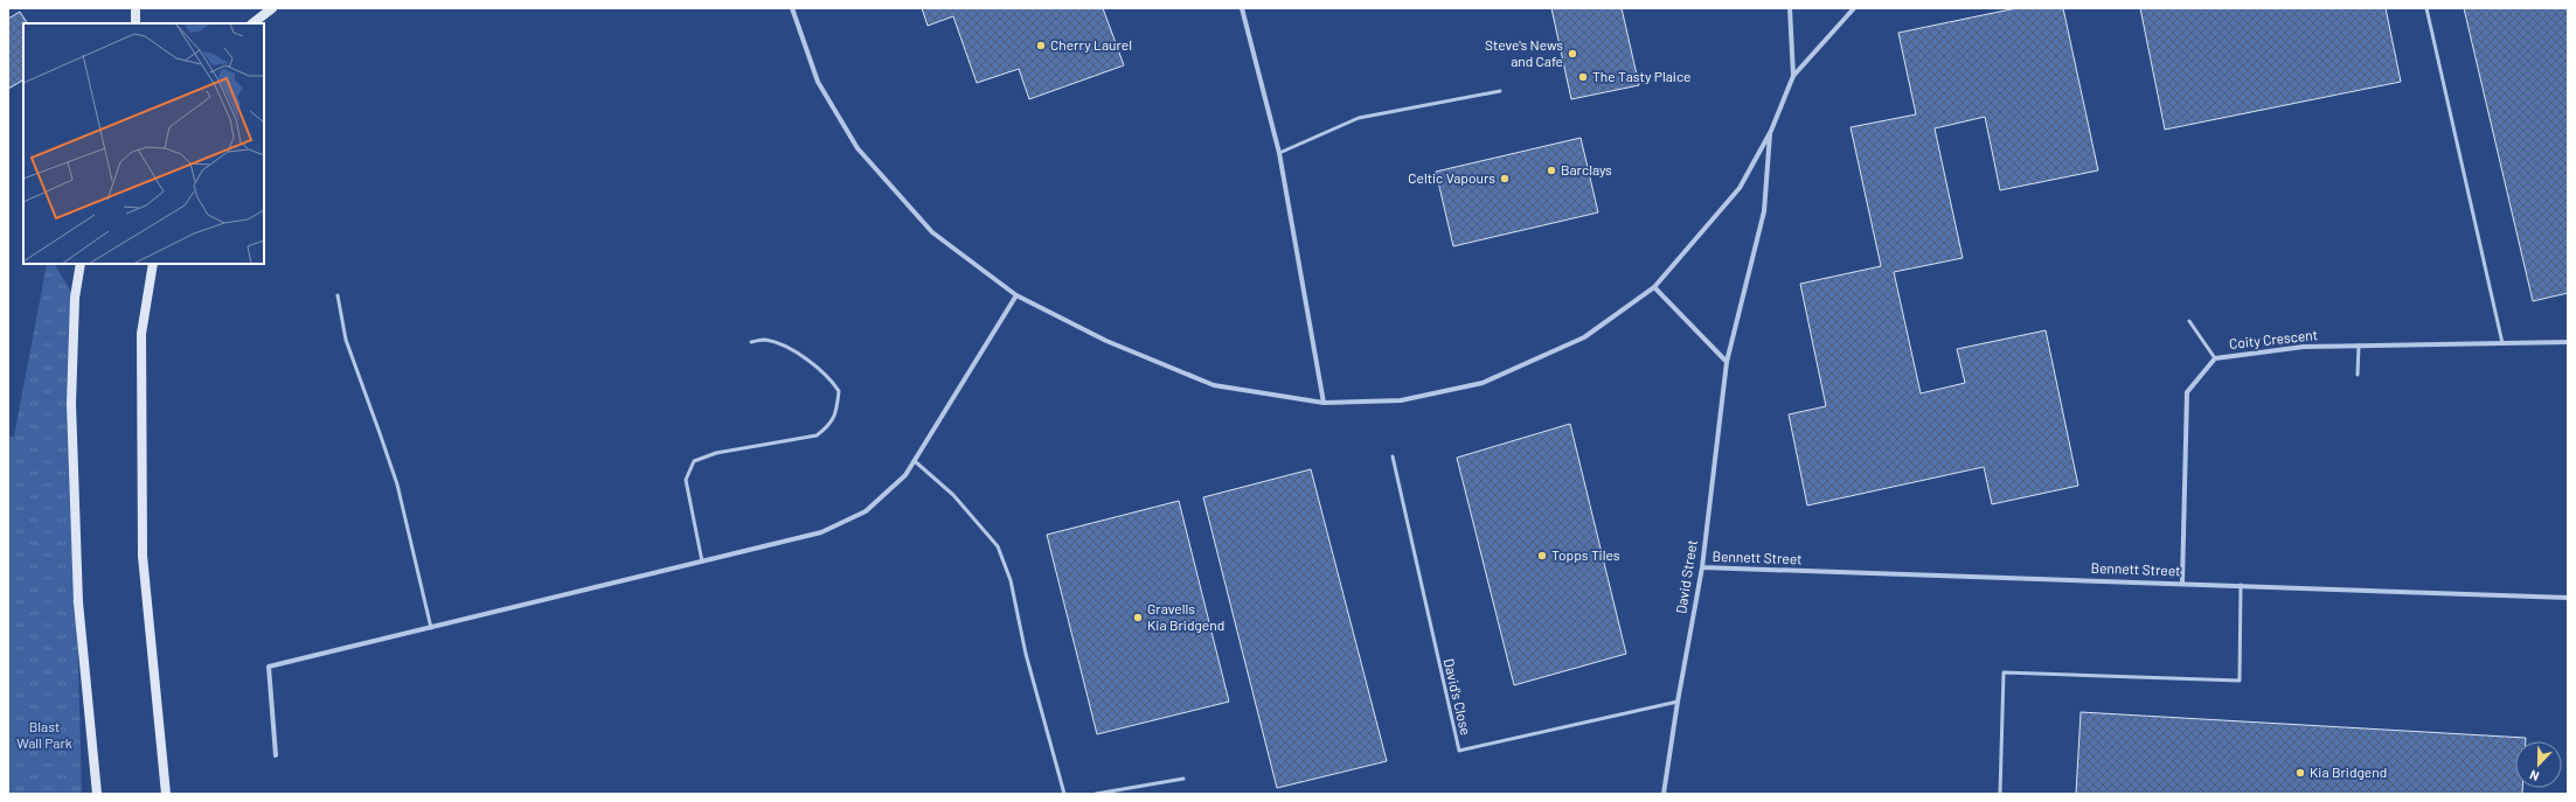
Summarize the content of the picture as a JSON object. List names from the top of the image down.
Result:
{
  "streets": {
    "street": ["Coity Crescent", "Bennett Street", "David Street"],
    "lane": ["David's Close"]
  },
  "crossings": [
    ["Coity Crescent", "Bennett Street"],
    ["Bennett Street", "David Street"],
    ["David Street", "David's Close"]
  ],
  "parks": ["Blast Wall Park"],
  "places": [
    "Cherry Laurel",
    "Steve's News and Cafe",
    "The Tasty Plaice",
    "Barclays",
    "Celtic Vapours",
    "Topps Tiles",
    "Gravells Kia Bridgend",
    "Kia Bridgend"
  ],
  "north": "bottom"
}
